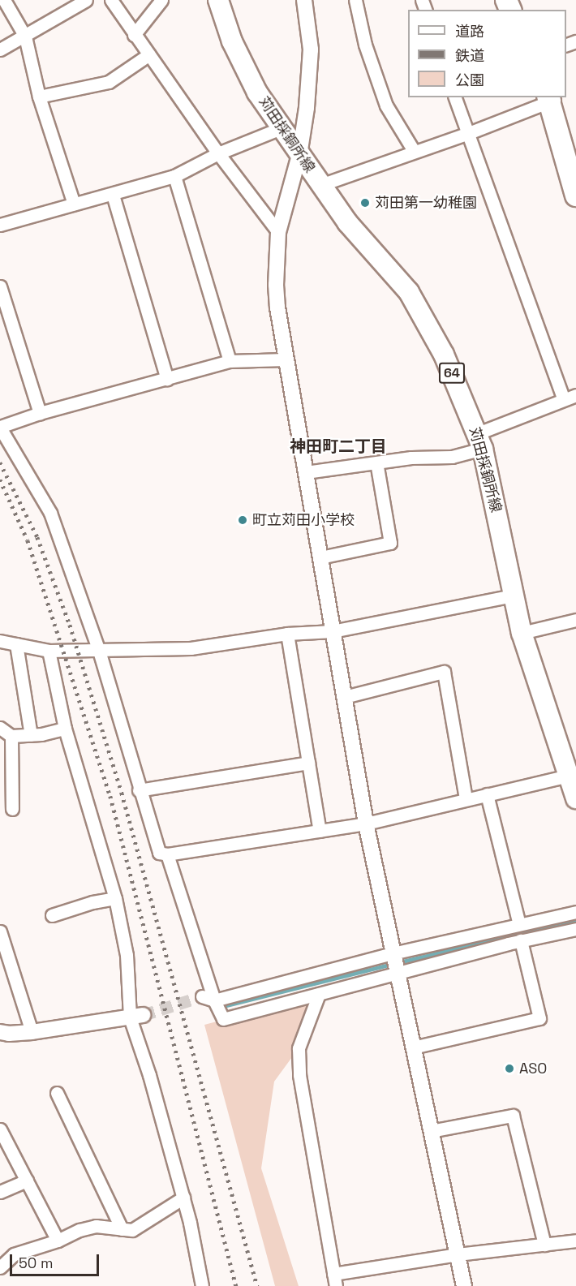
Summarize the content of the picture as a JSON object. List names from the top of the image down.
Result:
{
  "streets": {
    "main road": ["苅田採銅所線", "64"]
  },
  "districts": ["神田町二丁目"],
  "places": ["苅田第一幼稚園", "町立苅田小学校", "ASO"],
  "legend": ["道路", "鉄道", "公園"],
  "scale_bar": "50 m"
}
